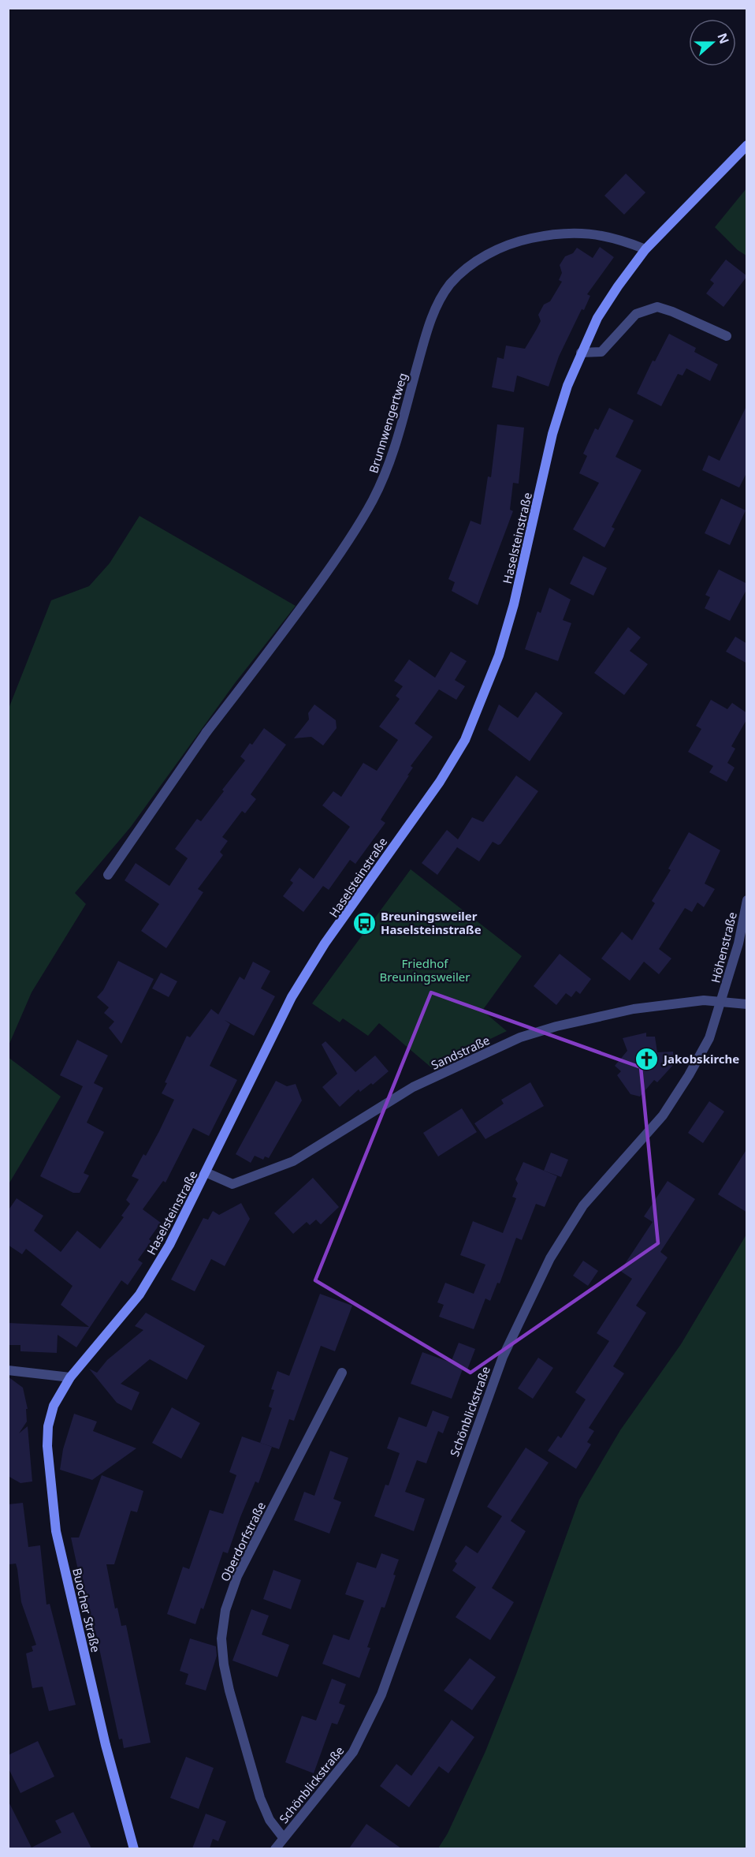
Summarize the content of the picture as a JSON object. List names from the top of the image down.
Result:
{
  "streets": {
    "street": [
      "Brunnwengertweg",
      "Haselsteinstraße",
      "Höhenstraße",
      "Sandstraße",
      "Schönblickstraße",
      "Oberdorfstraße",
      "Buocher Straße"
    ]
  },
  "crossings": [
    ["Brunnwengertweg", "Haselsteinstraße"],
    ["Haselsteinstraße", "Sandstraße"],
    ["Haselsteinstraße", "Buocher Straße"],
    ["Höhenstraße", "Sandstraße"],
    ["Höhenstraße", "Schönblickstraße"],
    ["Sandstraße", "Schönblickstraße"],
    ["Schönblickstraße", "Oberdorfstraße"]
  ],
  "parks": ["Friedhof Breuningsweiler"],
  "places": {
    "bus stop": ["Breuningsweiler Haselsteinstraße"],
    "church": ["Jakobskirche"]
  },
  "north": "right"
}
